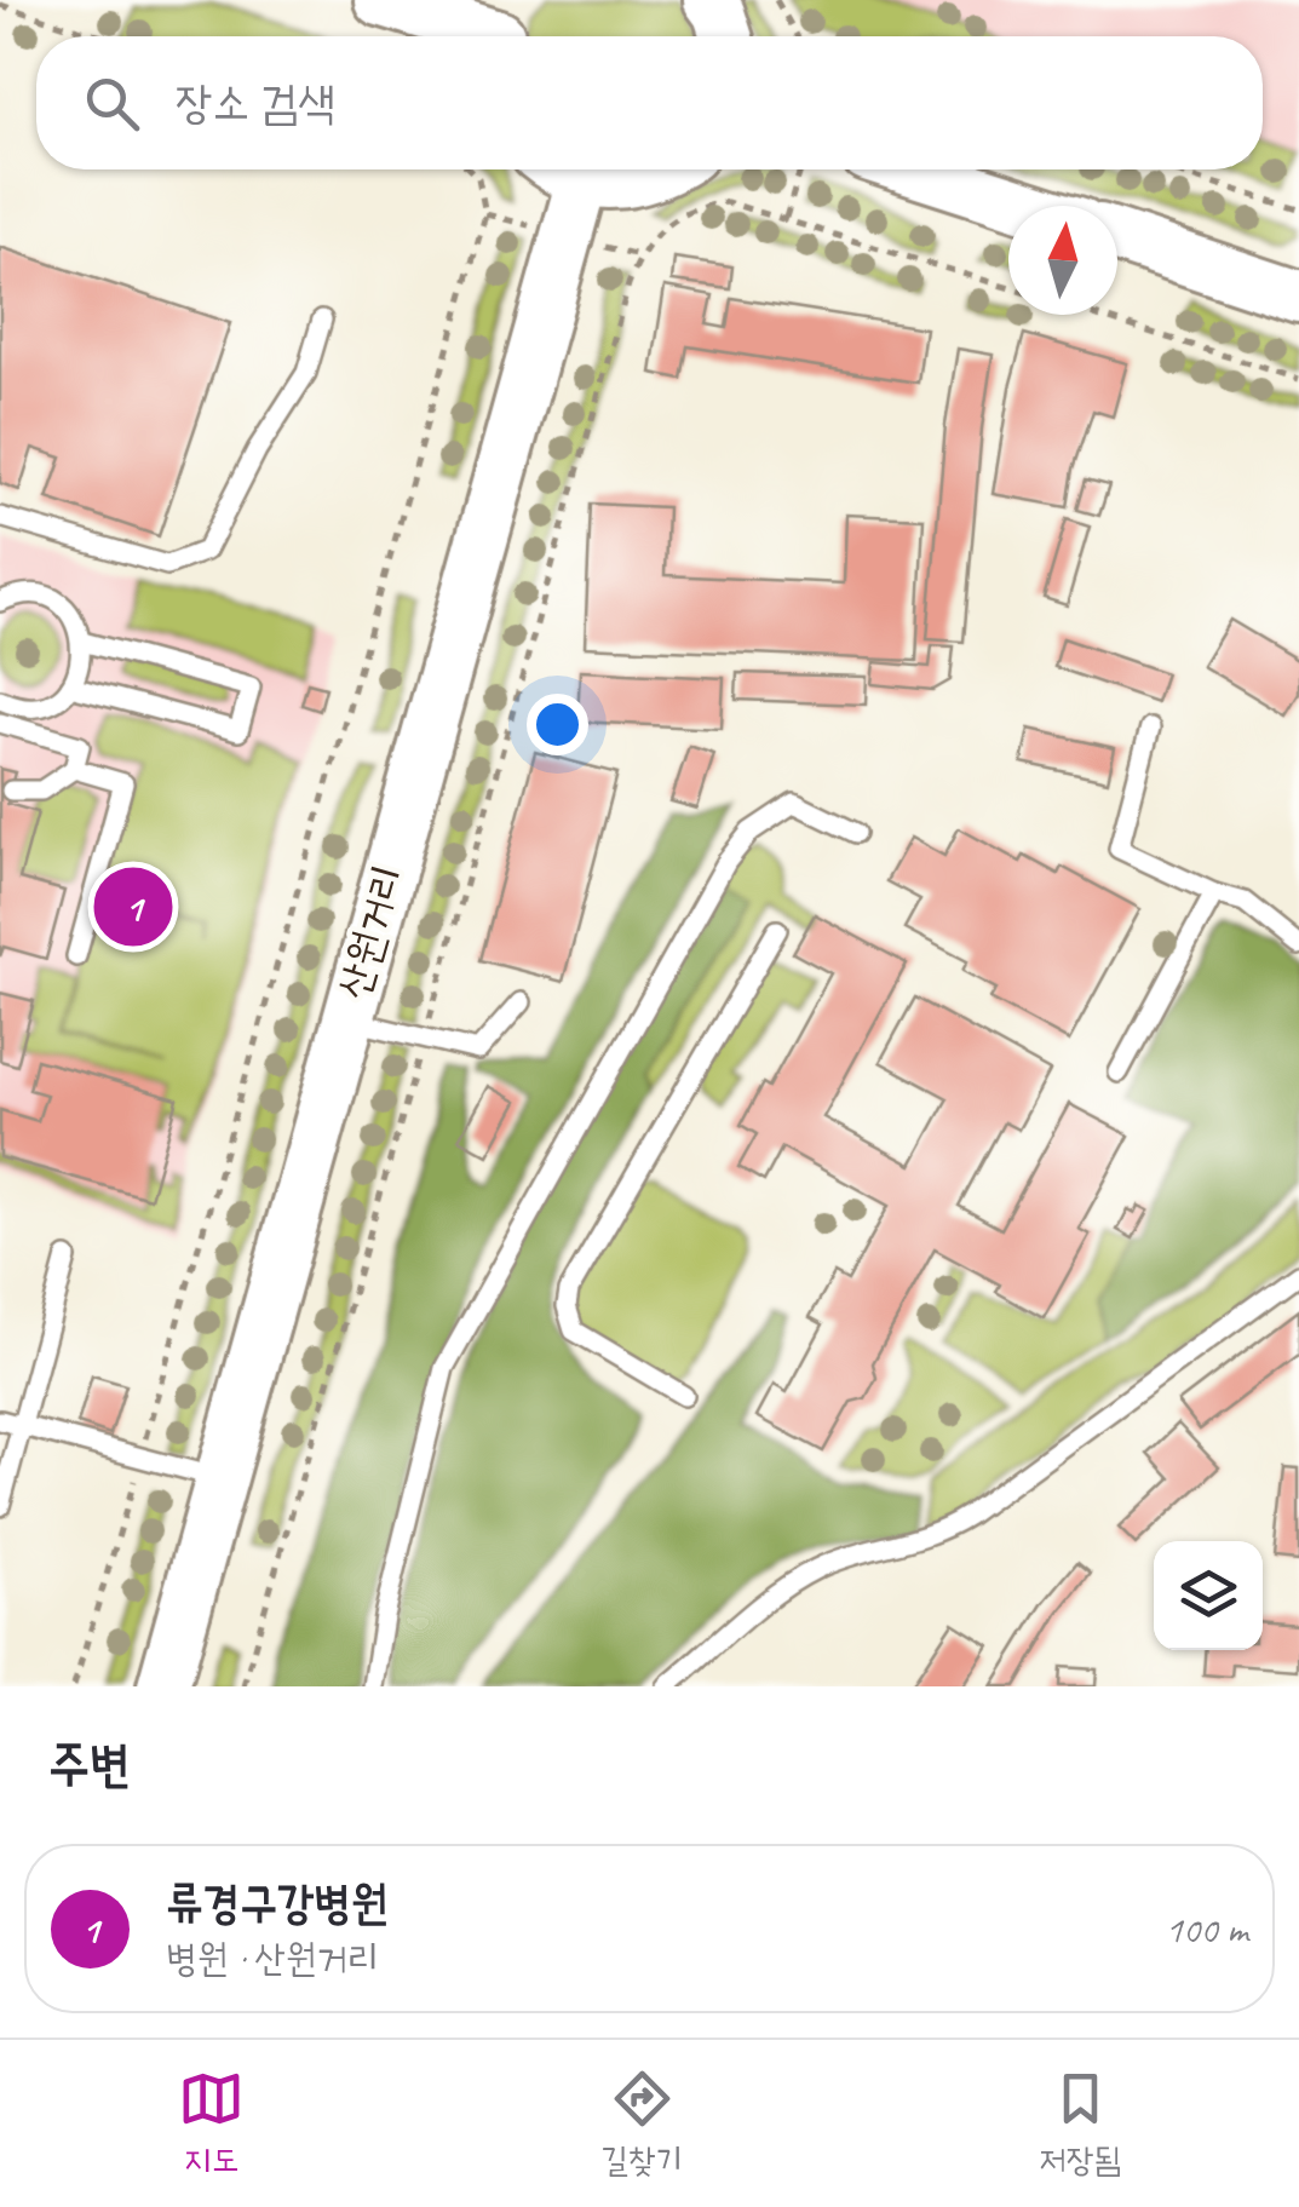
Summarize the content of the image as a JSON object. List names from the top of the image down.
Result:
{
  "streets": {
    "main road": ["산원거리"]
  },
  "north": "top",
  "page": {
    "search": "장소 검색",
    "pins": "1",
    "heading": "주변",
    "list": [
      {
        "mark": "1",
        "name": "류경구강병원",
        "note": "병원 · 산원거리",
        "value": "100 m"
      }
    ],
    "nav": ["지도", "길찾기", "저장됨"]
  }
}
